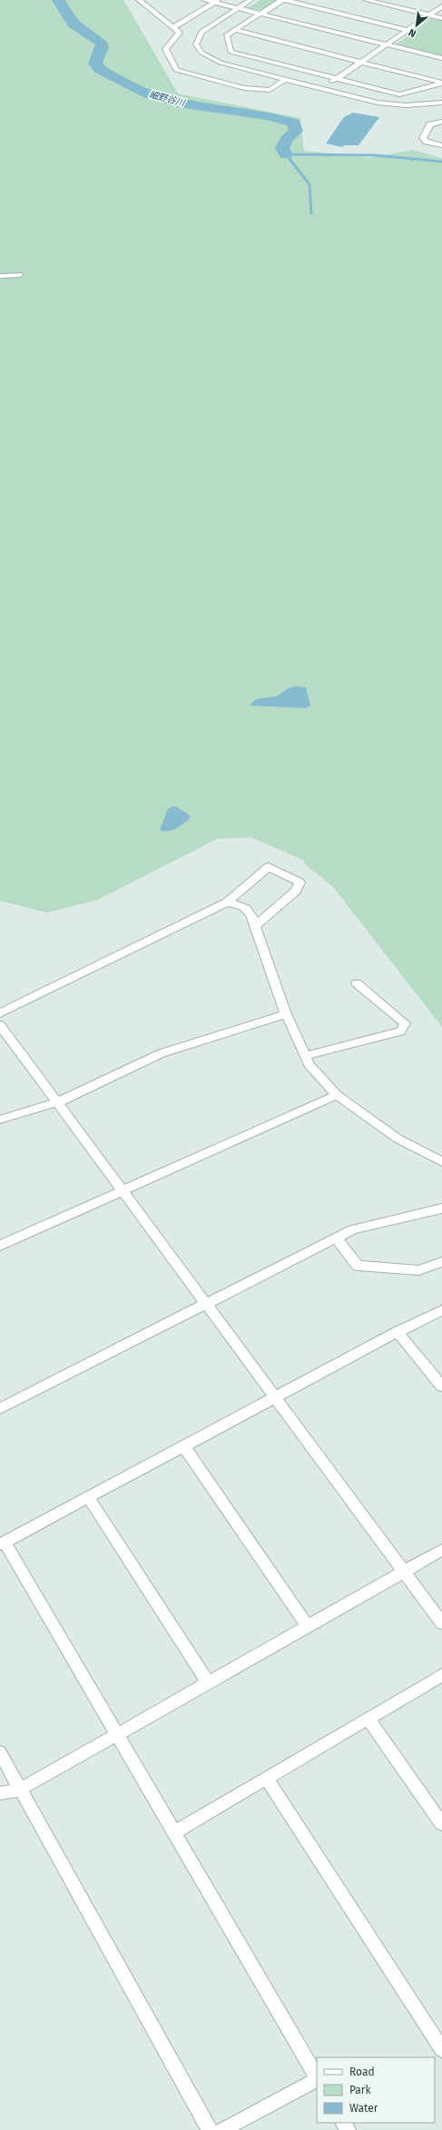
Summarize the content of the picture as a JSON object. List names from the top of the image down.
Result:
{
  "water": ["細野谷川"],
  "legend": ["Road", "Park", "Water"],
  "north": "bottom left"
}
